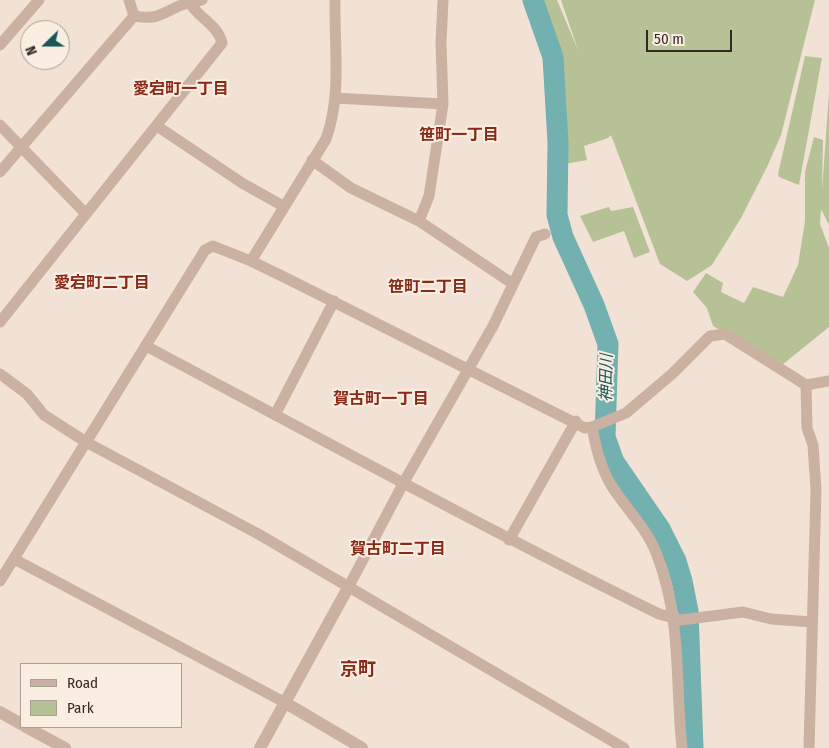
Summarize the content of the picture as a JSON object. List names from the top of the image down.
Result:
{
  "districts": [
    "愛宕町一丁目",
    "笹町一丁目",
    "愛宕町二丁目",
    "笹町二丁目",
    "賀古町一丁目",
    "賀古町二丁目",
    "京町"
  ],
  "water": ["神田川"],
  "legend": ["Road", "Park"],
  "scale_bar": "50 m",
  "north": "left"
}
